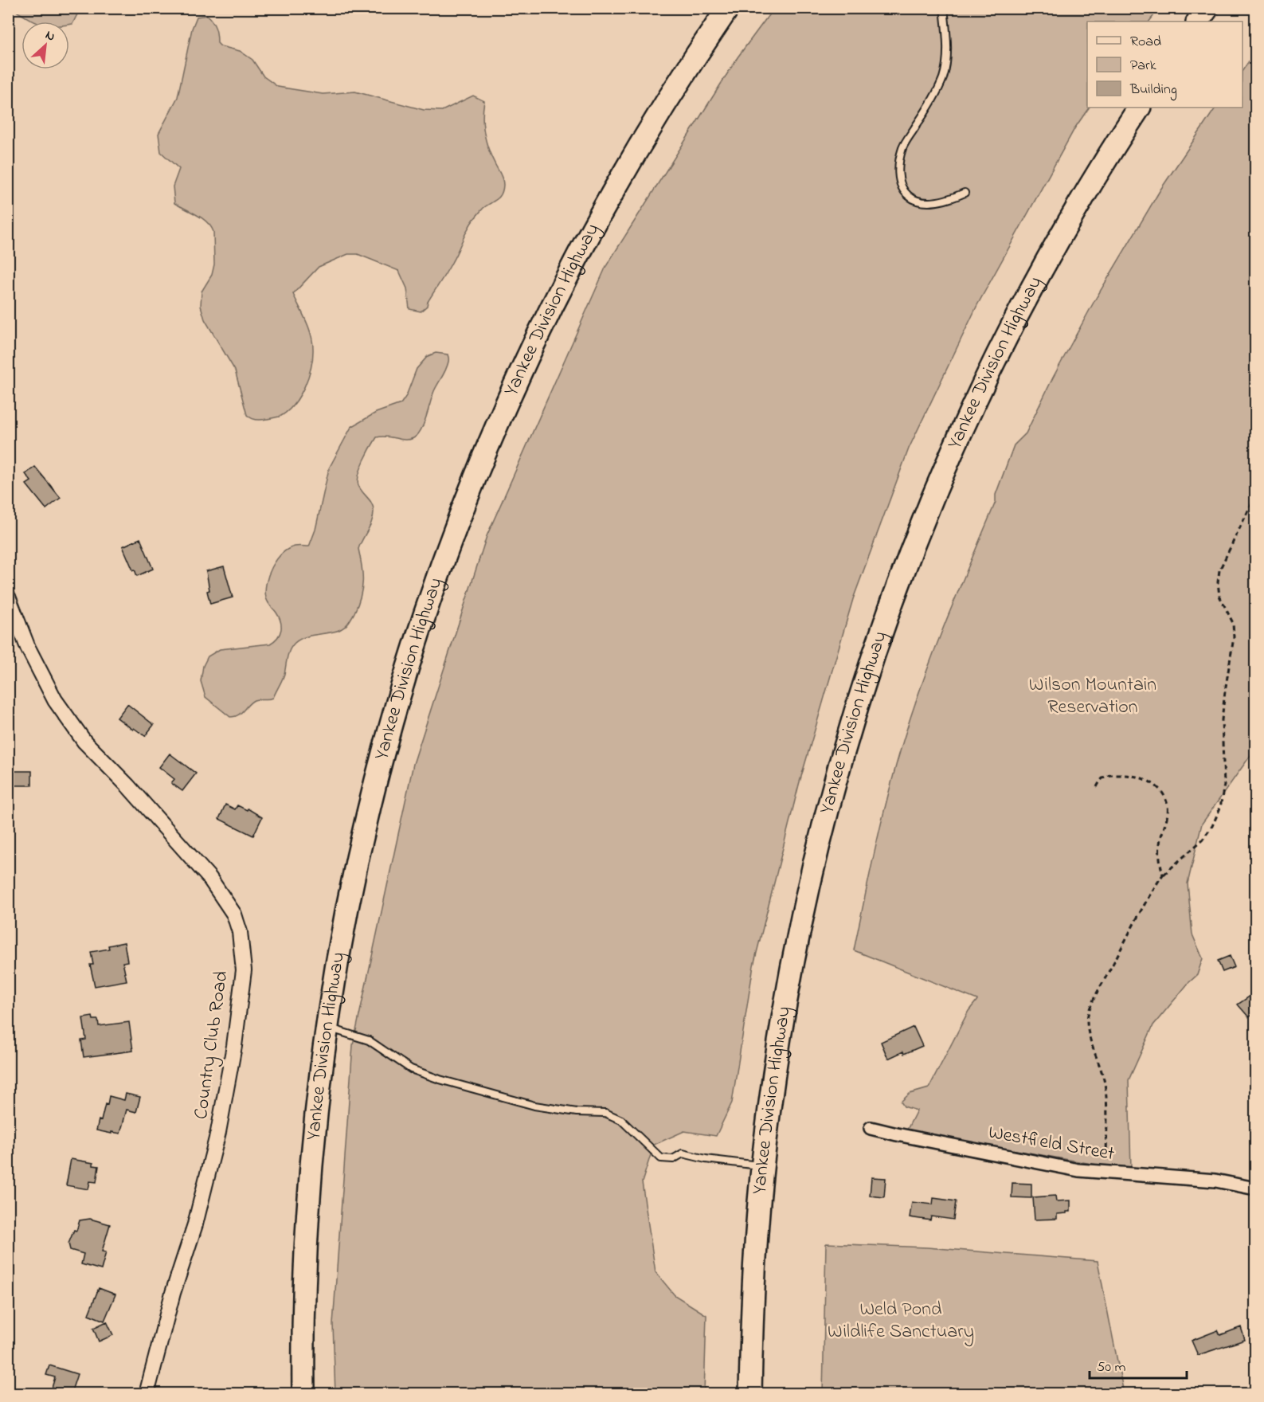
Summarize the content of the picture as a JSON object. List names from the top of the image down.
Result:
{
  "streets": {
    "highway": ["Yankee Division Highway"],
    "street": ["Country Club Road", "Westfield Street"]
  },
  "parks": ["Wilson Mountain Reservation", "Weld Pond Wildlife Sanctuary"],
  "legend": ["Road", "Park", "Building"],
  "scale_bar": "50 m",
  "north": "top right"
}
